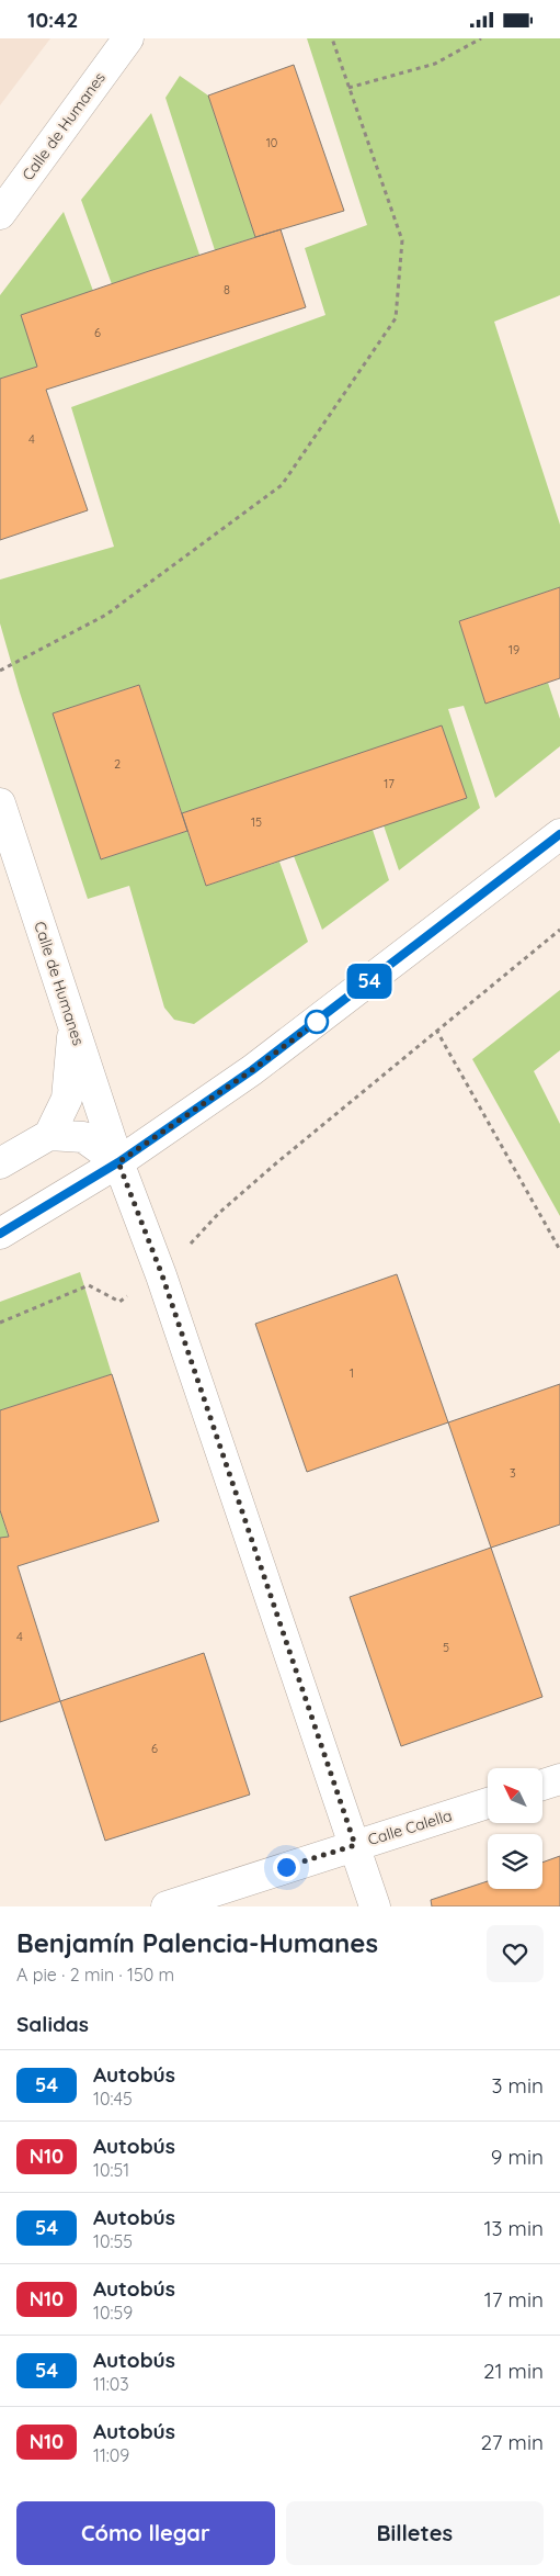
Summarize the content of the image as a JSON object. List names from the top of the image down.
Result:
{
  "streets": {
    "street": ["Calle de Humanes", "Calle Calella"]
  },
  "crossings": [
    ["Calle de Humanes", "Calle Calella"]
  ],
  "lines": ["bus line 54"],
  "house_numbers": [
    "10",
    "8",
    "6",
    "4",
    "19",
    "2",
    "17",
    "15",
    "1",
    "3",
    "4",
    "5",
    "6"
  ],
  "north": "top left",
  "page": {
    "status": "10:42",
    "on_map": "54",
    "heading": [
      ["Benjamín Palencia-Humanes", "A pie · 2 min · 150 m"],
      "Salidas"
    ],
    "list": [
      {
        "mark": "54",
        "name": "Autobús",
        "note": "10:45",
        "value": "3 min"
      },
      {
        "mark": "N10",
        "name": "Autobús",
        "note": "10:51",
        "value": "9 min"
      },
      {
        "mark": "54",
        "name": "Autobús",
        "note": "10:55",
        "value": "13 min"
      },
      {
        "mark": "N10",
        "name": "Autobús",
        "note": "10:59",
        "value": "17 min"
      },
      {
        "mark": "54",
        "name": "Autobús",
        "note": "11:03",
        "value": "21 min"
      },
      {
        "mark": "N10",
        "name": "Autobús",
        "note": "11:09",
        "value": "27 min"
      }
    ],
    "buttons": ["Cómo llegar", "Billetes"]
  }
}
